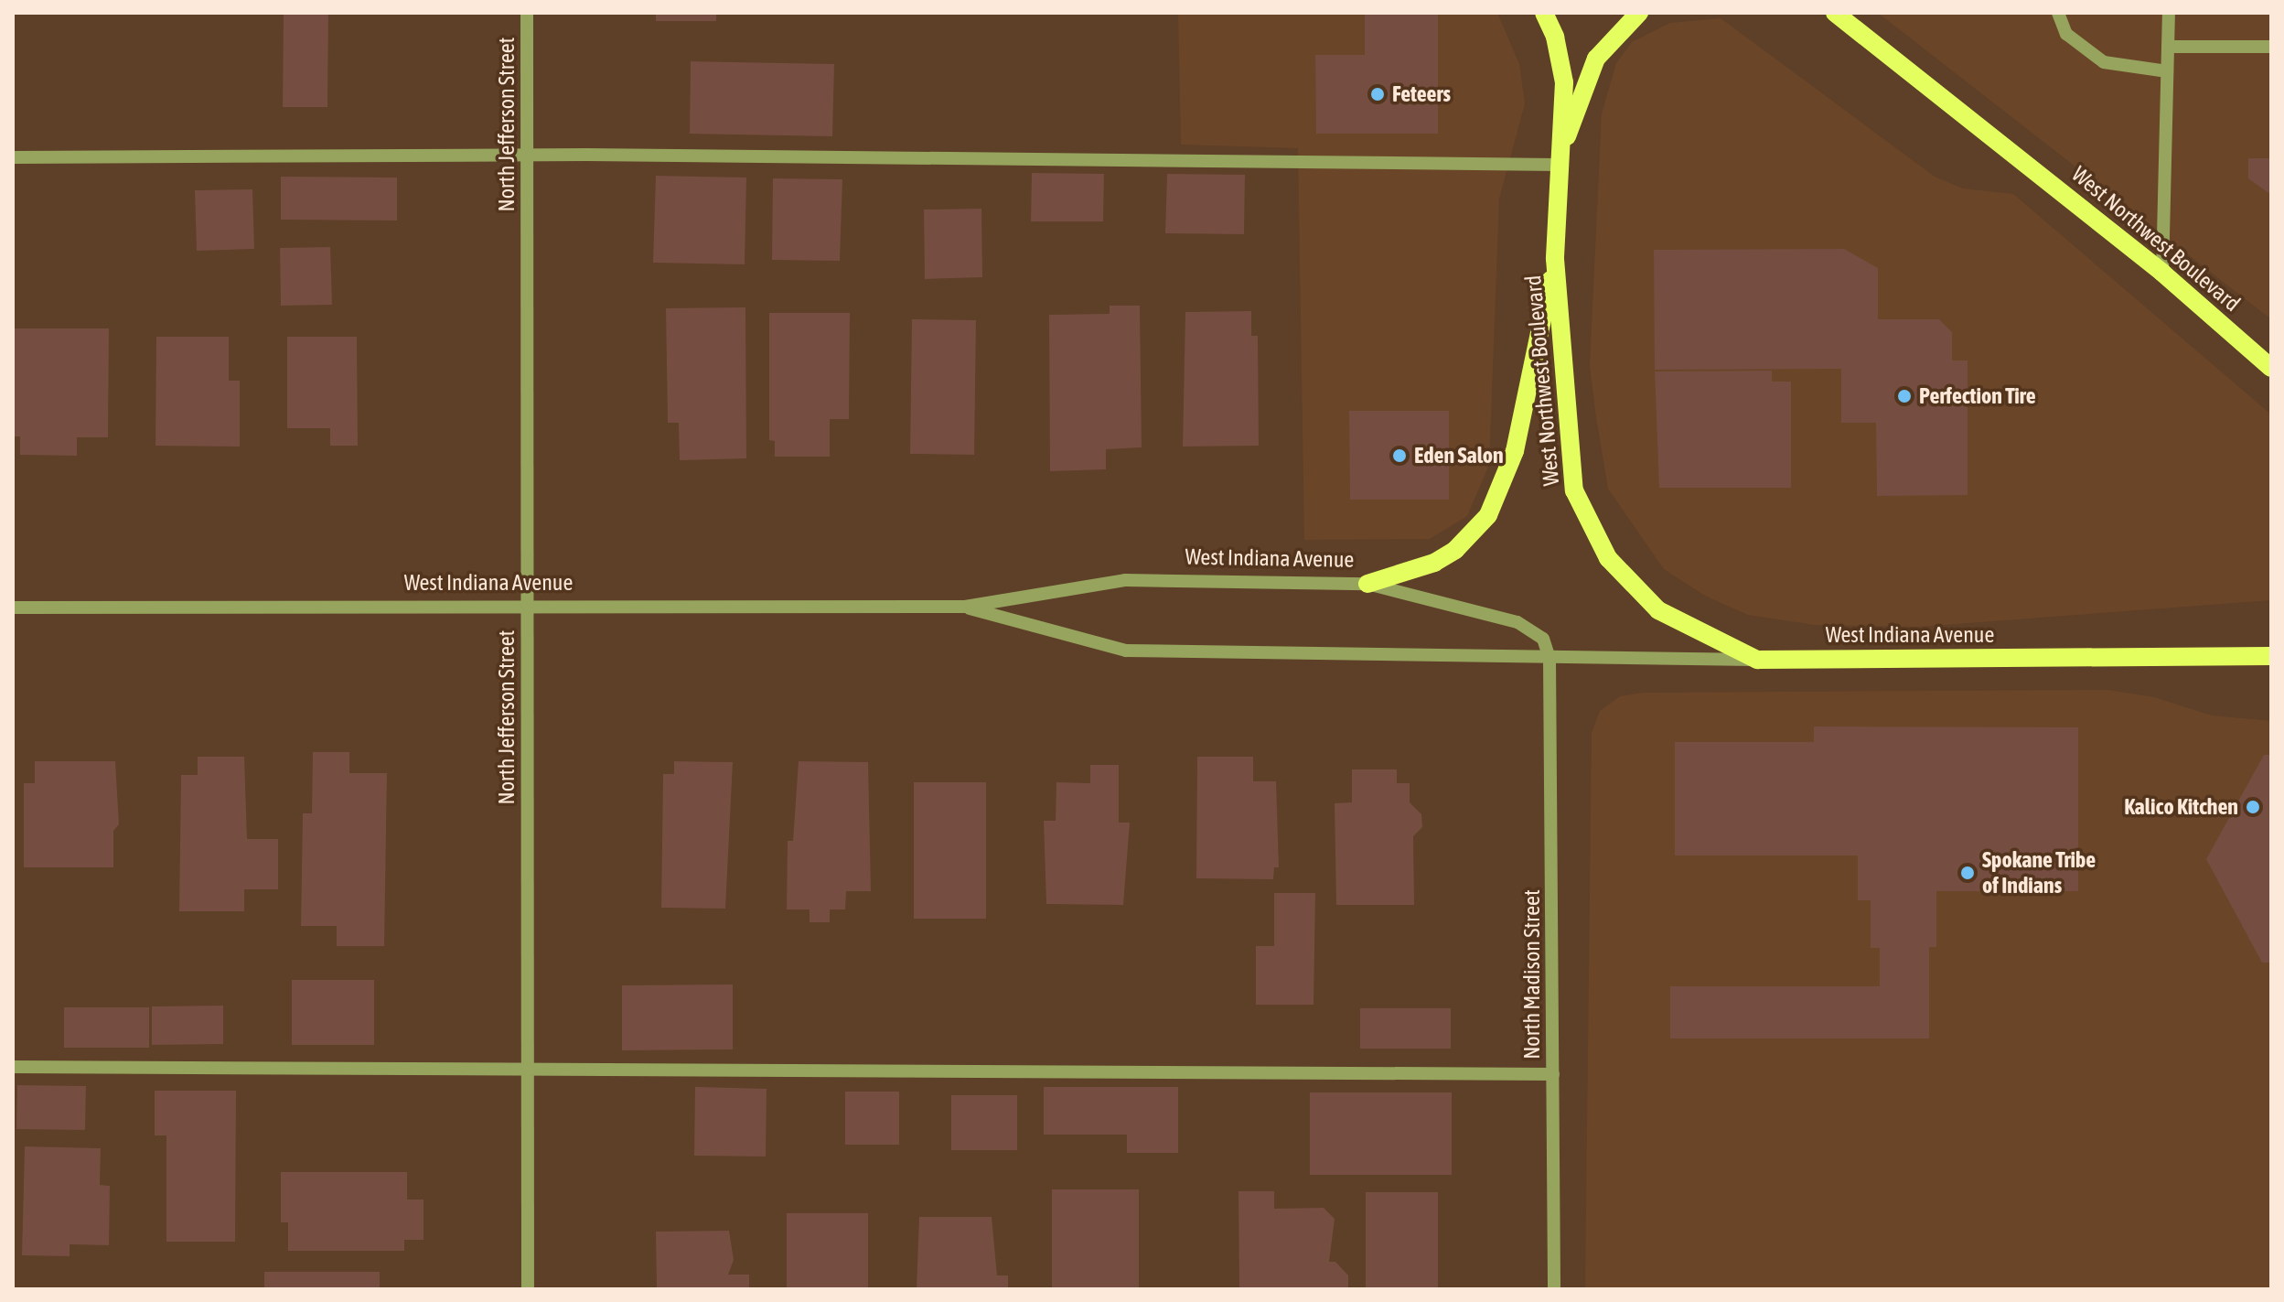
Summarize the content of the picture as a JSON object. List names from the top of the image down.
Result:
{
  "streets": {
    "main road": ["West Northwest Boulevard", "West Indiana Avenue"],
    "street": ["North Jefferson Street", "North Madison Street"]
  },
  "crossings": [
    ["North Jefferson Street", "West Indiana Avenue"],
    ["West Northwest Boulevard", "West Indiana Avenue"],
    ["West Indiana Avenue", "North Madison Street"]
  ],
  "places": [
    "Feteers",
    "Perfection Tire",
    "Eden Salon",
    "Kalico Kitchen",
    "Spokane Tribe of Indians"
  ]
}
